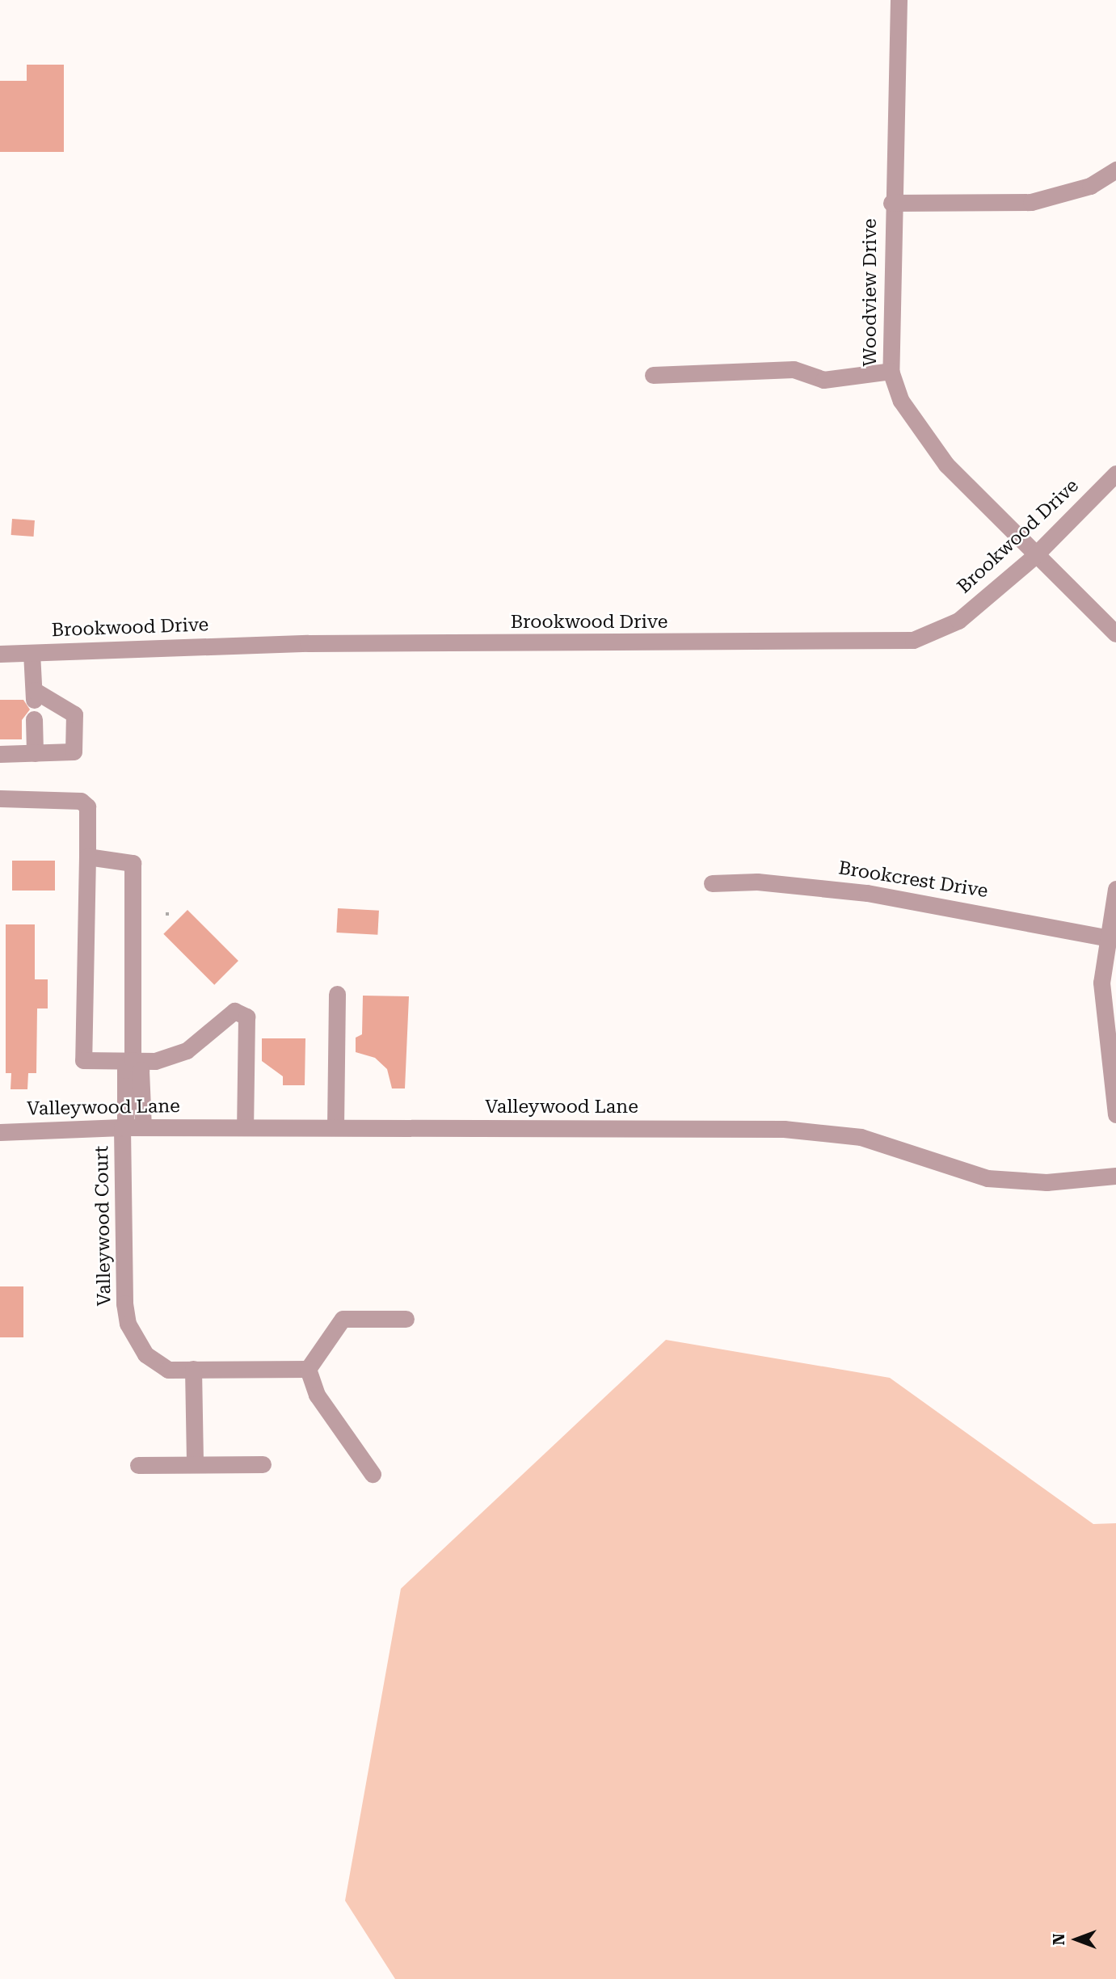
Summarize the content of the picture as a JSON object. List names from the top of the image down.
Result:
{
  "streets": {
    "street": [
      "Woodview Drive",
      "Brookwood Drive",
      "Brookcrest Drive",
      "Valleywood Lane",
      "Valleywood Court"
    ]
  },
  "crossings": [
    ["Woodview Drive", "Brookwood Drive"],
    ["Valleywood Lane", "Valleywood Court"]
  ],
  "north": "left"
}
